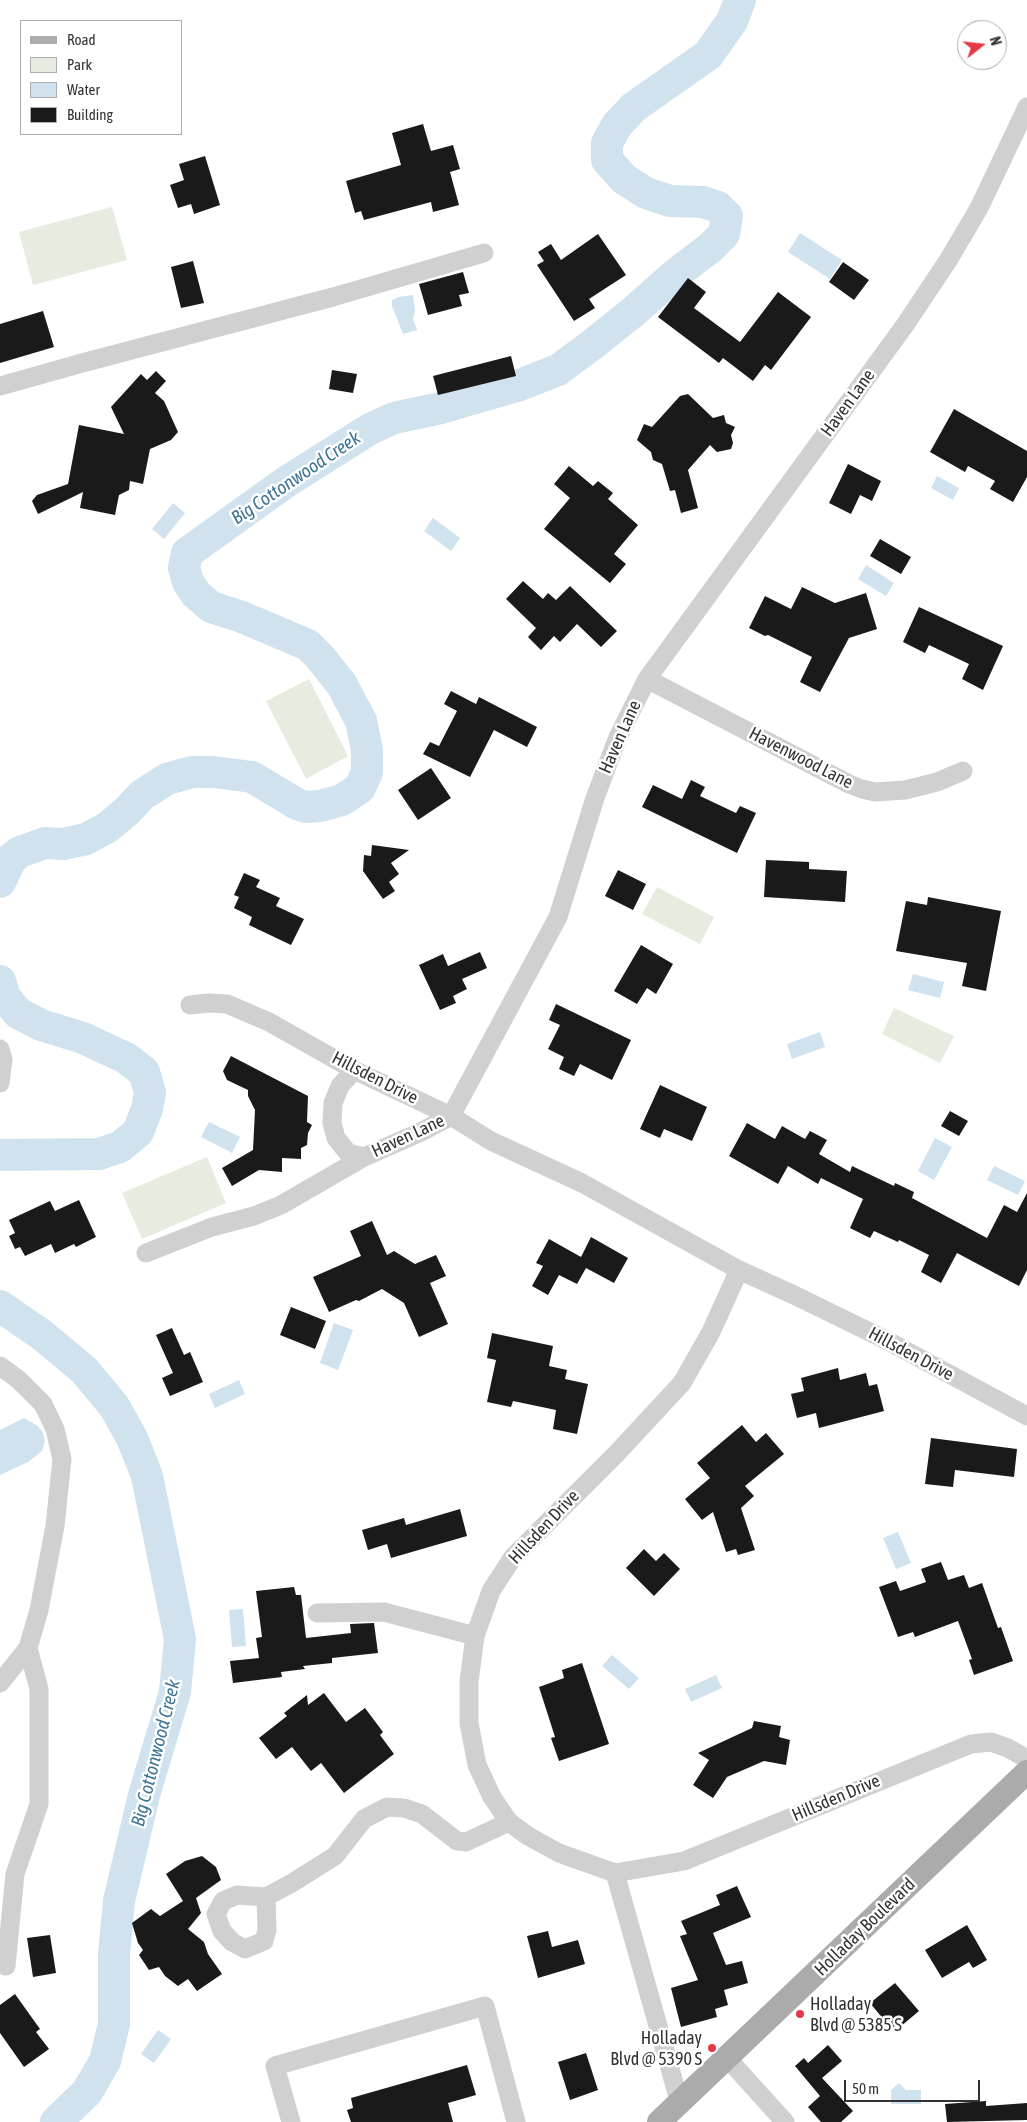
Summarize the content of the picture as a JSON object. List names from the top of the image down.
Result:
{
  "streets": {
    "main road": ["Holladay Boulevard"],
    "street": ["Haven Lane", "Havenwood Lane", "Hillsden Drive"]
  },
  "crossings": [
    ["Haven Lane", "Havenwood Lane"],
    ["Haven Lane", "Hillsden Drive"]
  ],
  "water": ["Big Cottonwood Creek"],
  "places": ["Holladay Blvd @ 5385 S", "Holladay Blvd @ 5390 S"],
  "legend": [
    "Road",
    "Park",
    "Water",
    "Building"
  ],
  "scale_bar": "50 m",
  "north": "right"
}
